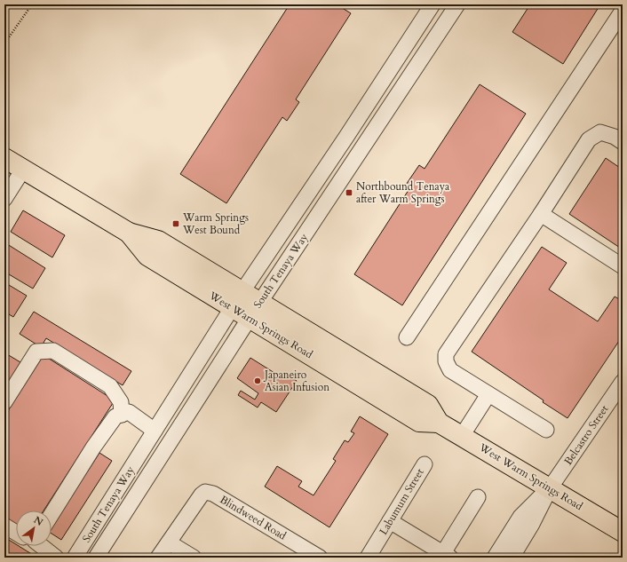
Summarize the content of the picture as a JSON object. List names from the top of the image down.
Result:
{
  "streets": {
    "main road": ["West Warm Springs Road"],
    "street": [
      "South Tenaya Way",
      "Belcastro Street",
      "Labumum Street",
      "Blindweed Road"
    ]
  },
  "crossings": [
    ["South Tenaya Way", "West Warm Springs Road"],
    ["West Warm Springs Road", "Belcastro Street"]
  ],
  "places": {
    "transit": ["Northbound Tenaya after Warm Springs", "Warm Springs West Bound"],
    "other": ["Japaneiro Asian Infusion"]
  },
  "north": "top right"
}
